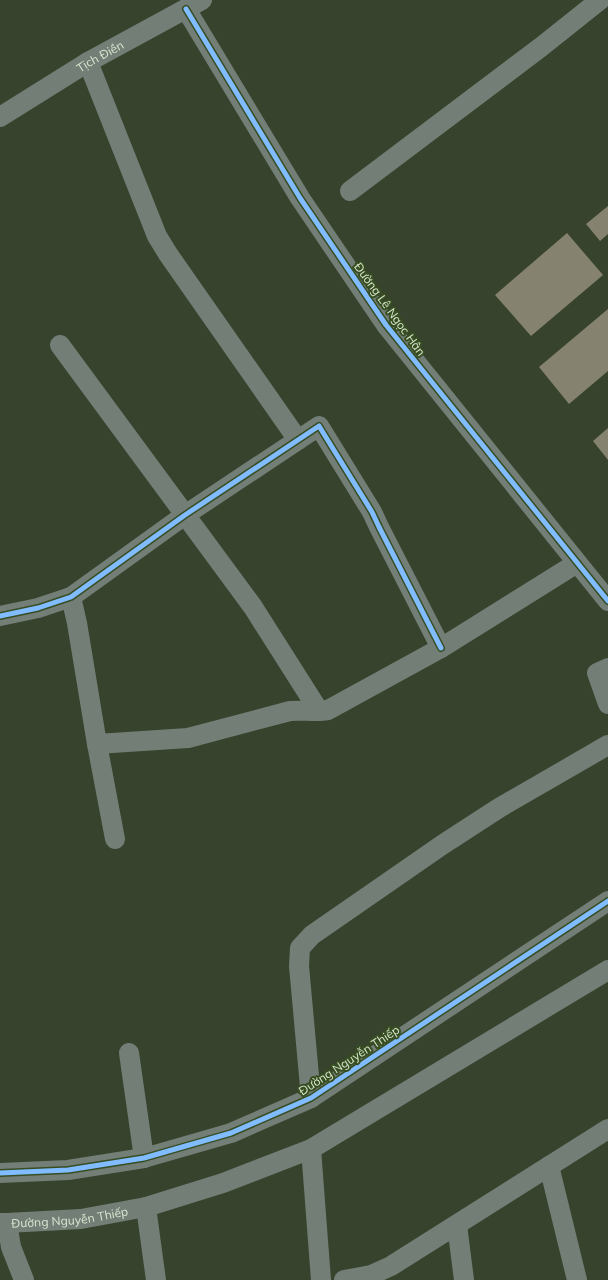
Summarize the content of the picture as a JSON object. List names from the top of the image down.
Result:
{
  "streets": {
    "street": ["Tịch Điền", "Đường Lê Ngọc Hân", "Đường Nguyễn Thiếp"]
  },
  "crossings": [
    ["Tịch Điền", "Đường Lê Ngọc Hân"]
  ]
}
